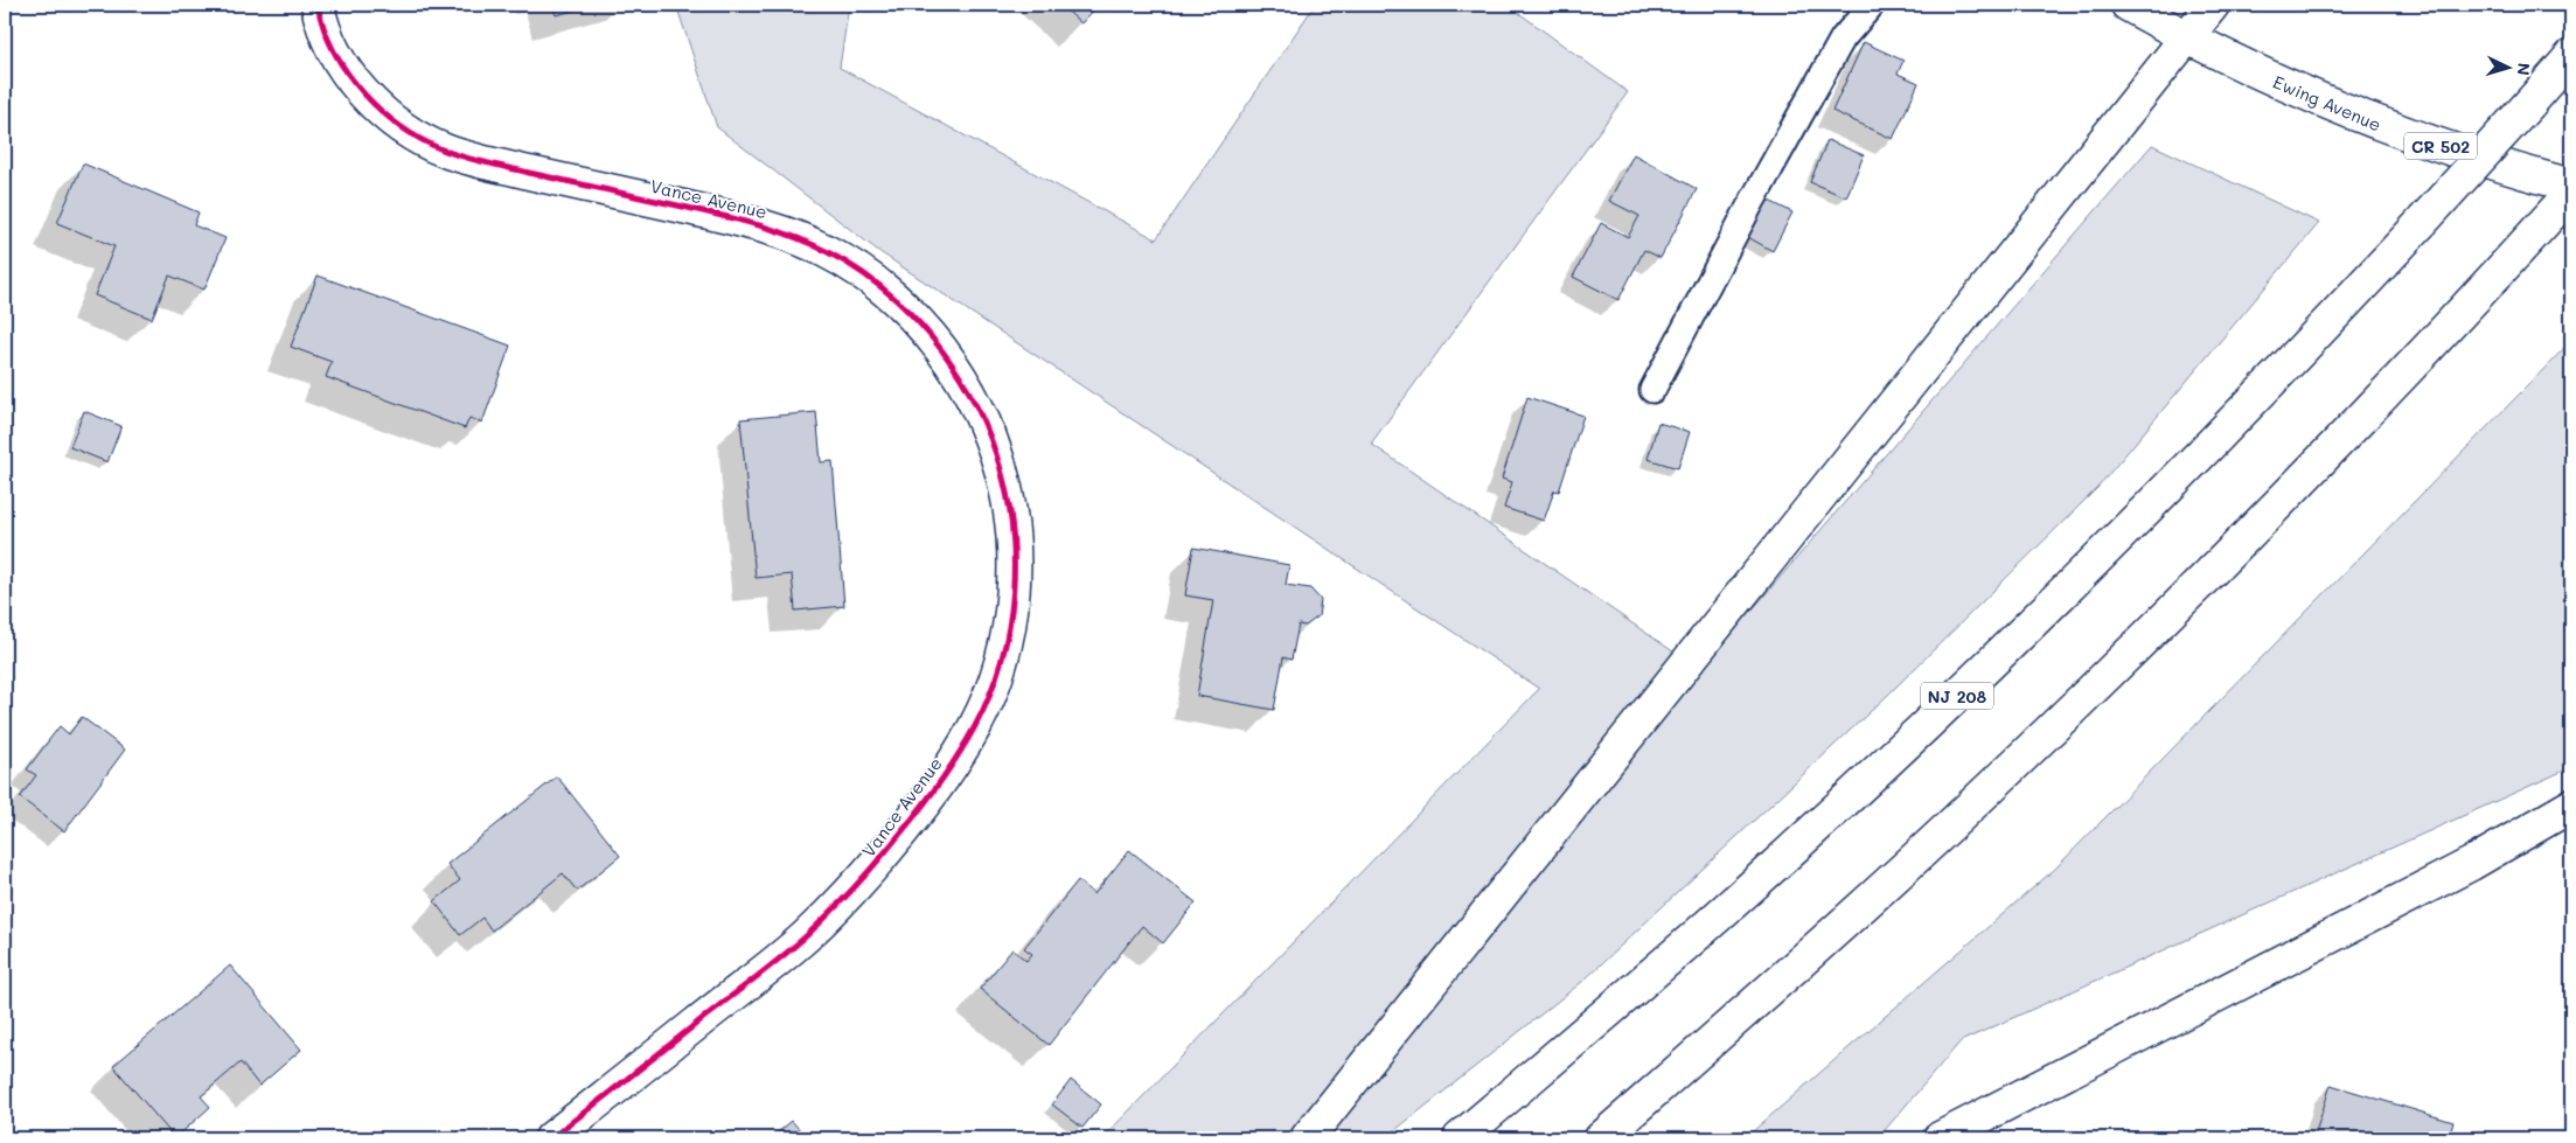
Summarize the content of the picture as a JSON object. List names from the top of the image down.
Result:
{
  "streets": {
    "main road": [
      "Ewing Avenue",
      "CR 502",
      "Vance Avenue",
      "NJ 208"
    ]
  },
  "north": "right"
}
